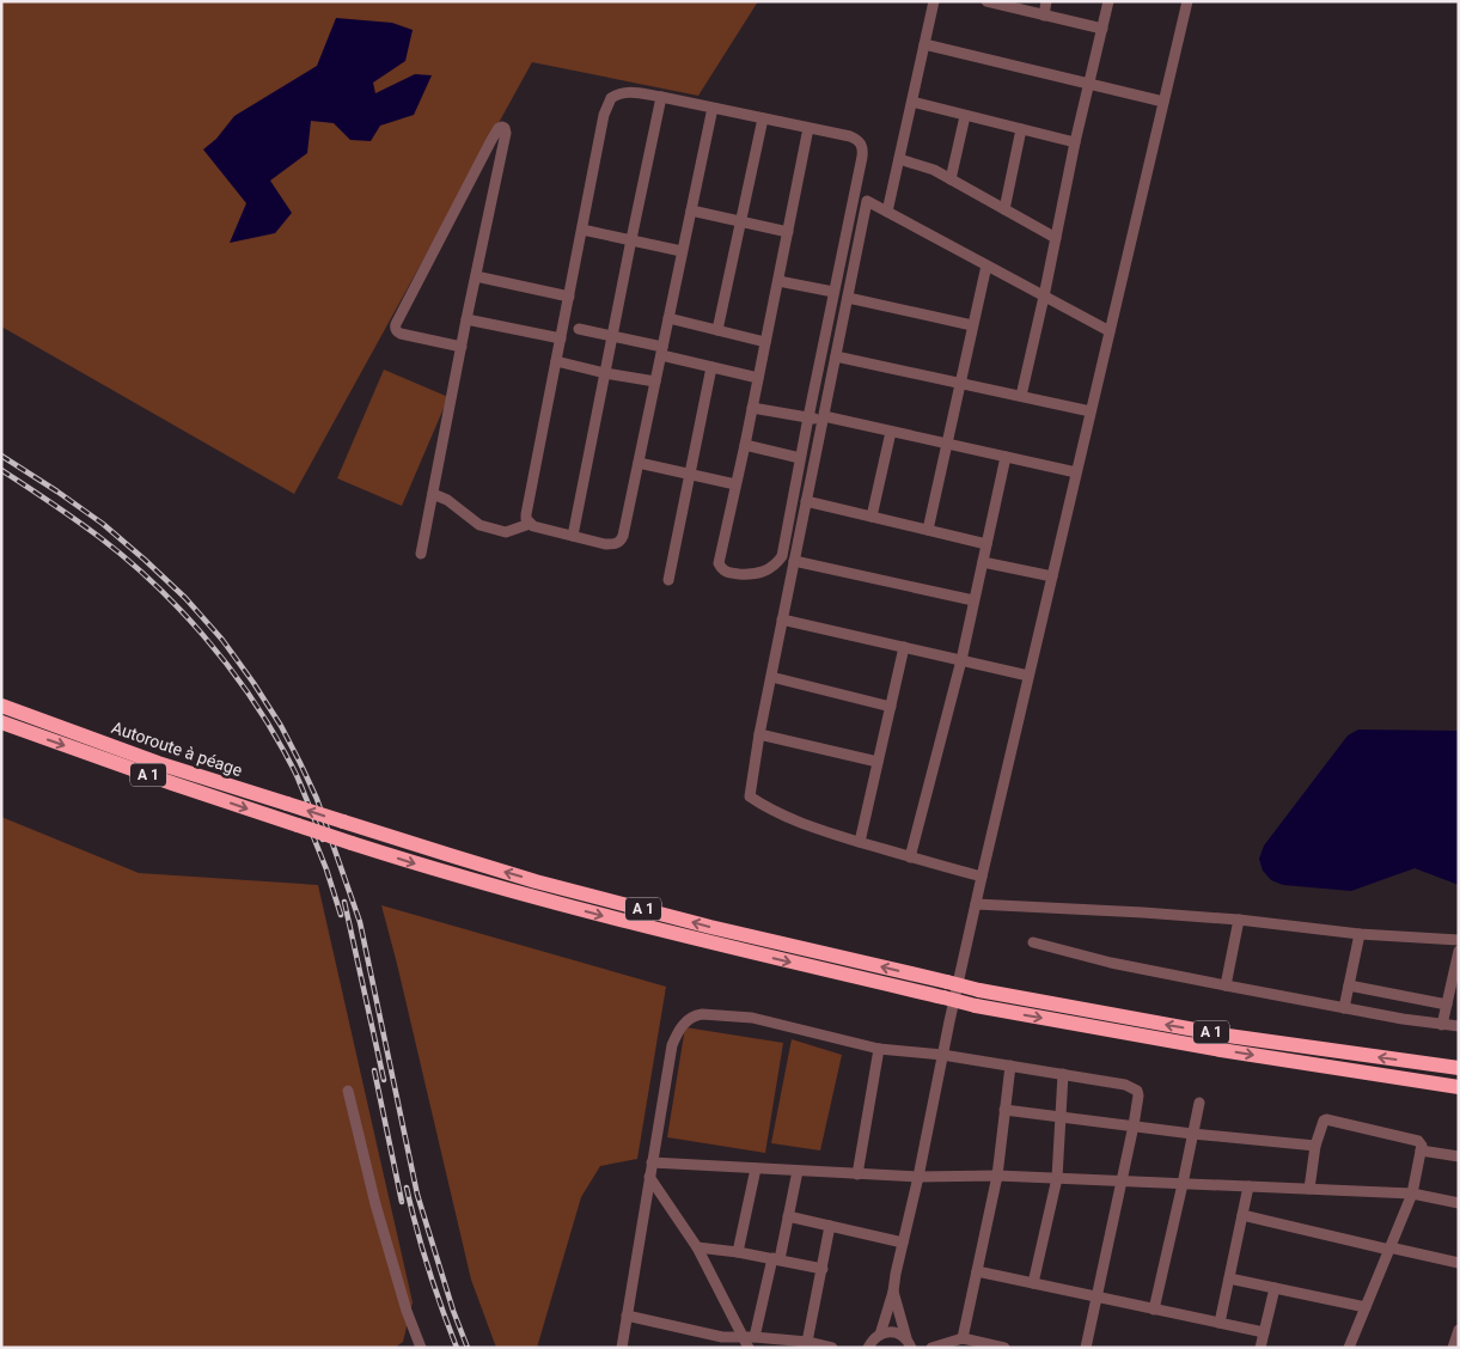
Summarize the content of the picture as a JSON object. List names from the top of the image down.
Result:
{
  "streets": {
    "highway": ["Autoroute à péage", "A 1"]
  }
}
